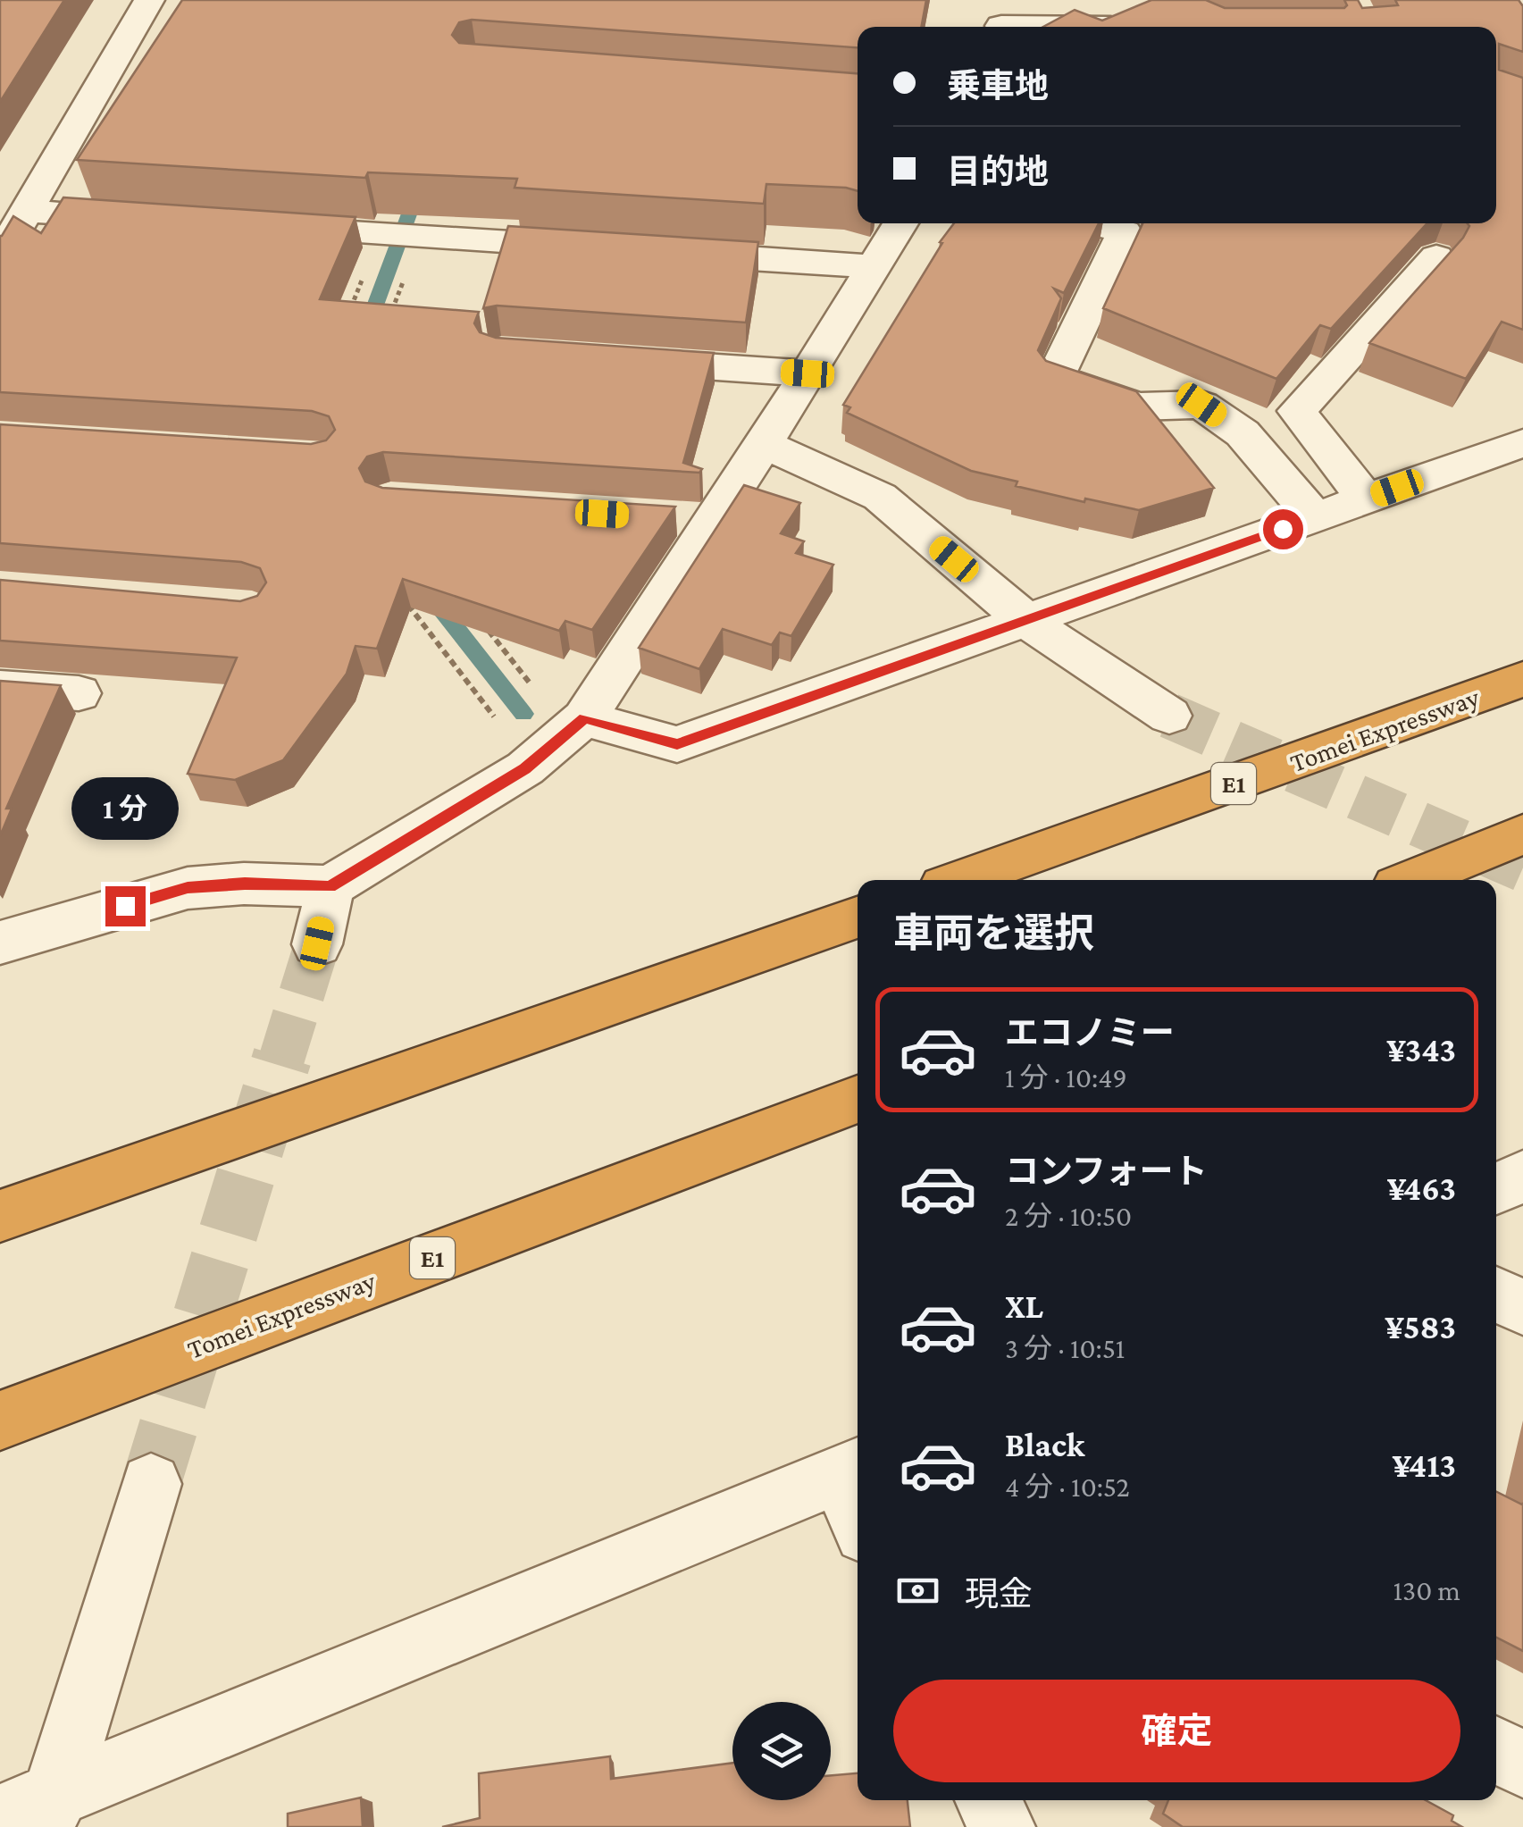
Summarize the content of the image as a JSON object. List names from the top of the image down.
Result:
{
  "streets": {
    "highway": ["Tomei Expressway", "E1"]
  },
  "page": {
    "banner": ["乗車地", "目的地"],
    "bubble": "1 分",
    "heading": "車両を選択",
    "list": [
      {
        "name": "エコノミー",
        "note": "1 分 · 10:49",
        "value": "¥343"
      },
      {
        "name": "コンフォート",
        "note": "2 分 · 10:50",
        "value": "¥463"
      },
      {
        "name": "XL",
        "note": "3 分 · 10:51",
        "value": "¥583"
      },
      {
        "name": "Black",
        "note": "4 分 · 10:52",
        "value": "¥413"
      }
    ],
    "pay": ["現金", "130 m"],
    "buttons": "確定"
  }
}
